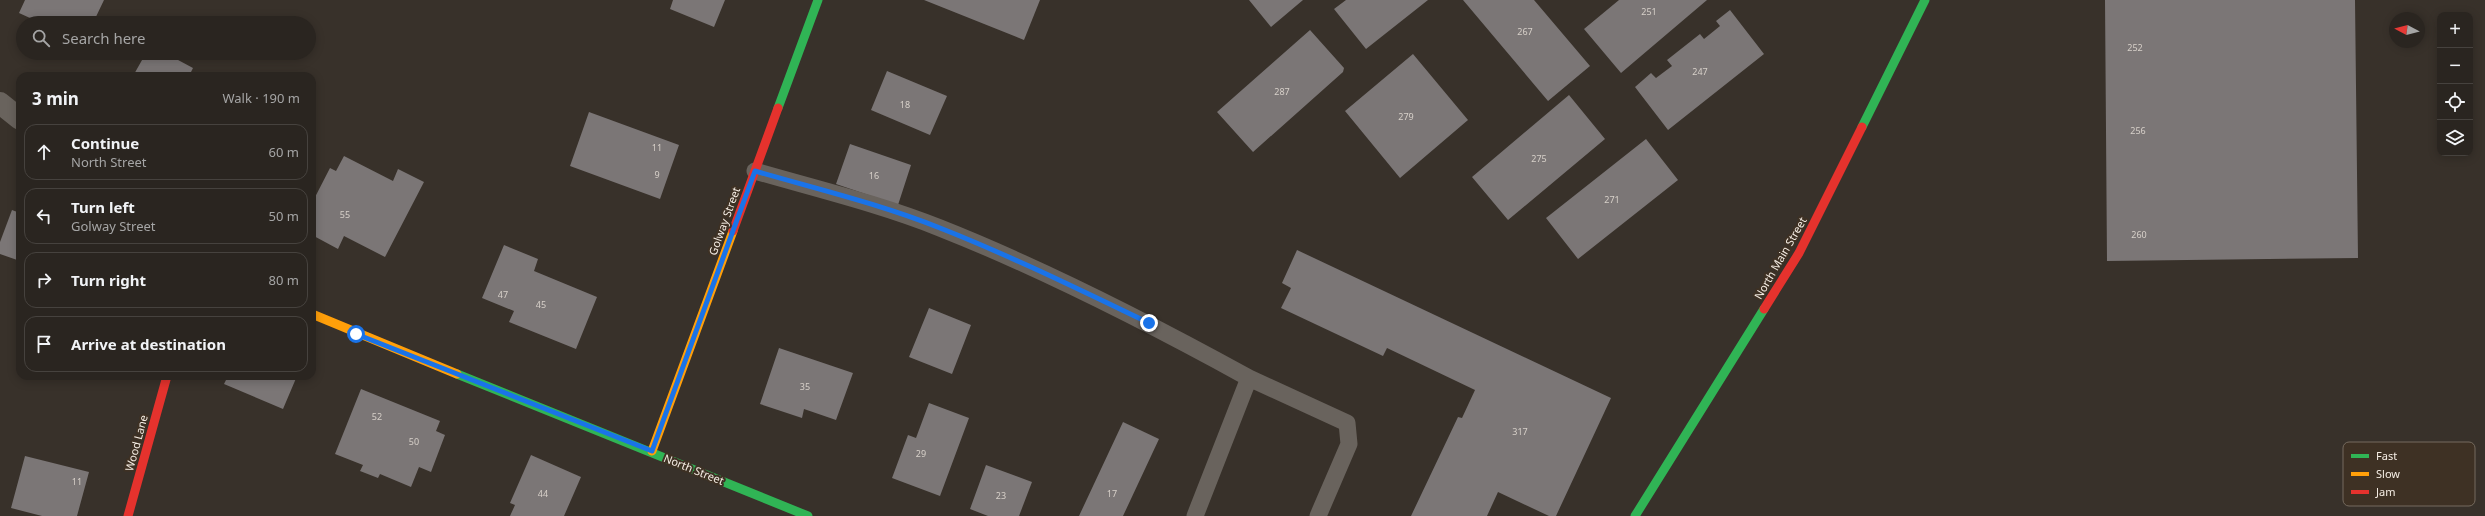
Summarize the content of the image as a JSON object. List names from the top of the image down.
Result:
{
  "streets": {
    "street": [
      "Golway Street",
      "North Main Street",
      "Wood Lane",
      "North Street"
    ]
  },
  "crossings": [
    ["Golway Street", "North Street"]
  ],
  "house_numbers": [
    "251",
    "267",
    "252",
    "247",
    "287",
    "18",
    "279",
    "256",
    "11",
    "275",
    "9",
    "16",
    "271",
    "55",
    "260",
    "47",
    "45",
    "35",
    "52",
    "317",
    "50",
    "29",
    "11",
    "44",
    "17",
    "23"
  ],
  "legend": ["Fast", "Slow", "Jam"],
  "north": "left",
  "page": {
    "map_buttons": ["+", "−"],
    "search": "Search here",
    "heading": ["3 min", "Walk · 190 m"],
    "list": [
      ["Continue", "North Street", "60 m"],
      ["Turn left", "Golway Street", "50 m"],
      ["Turn right", "80 m"],
      "Arrive at destination"
    ]
  }
}
